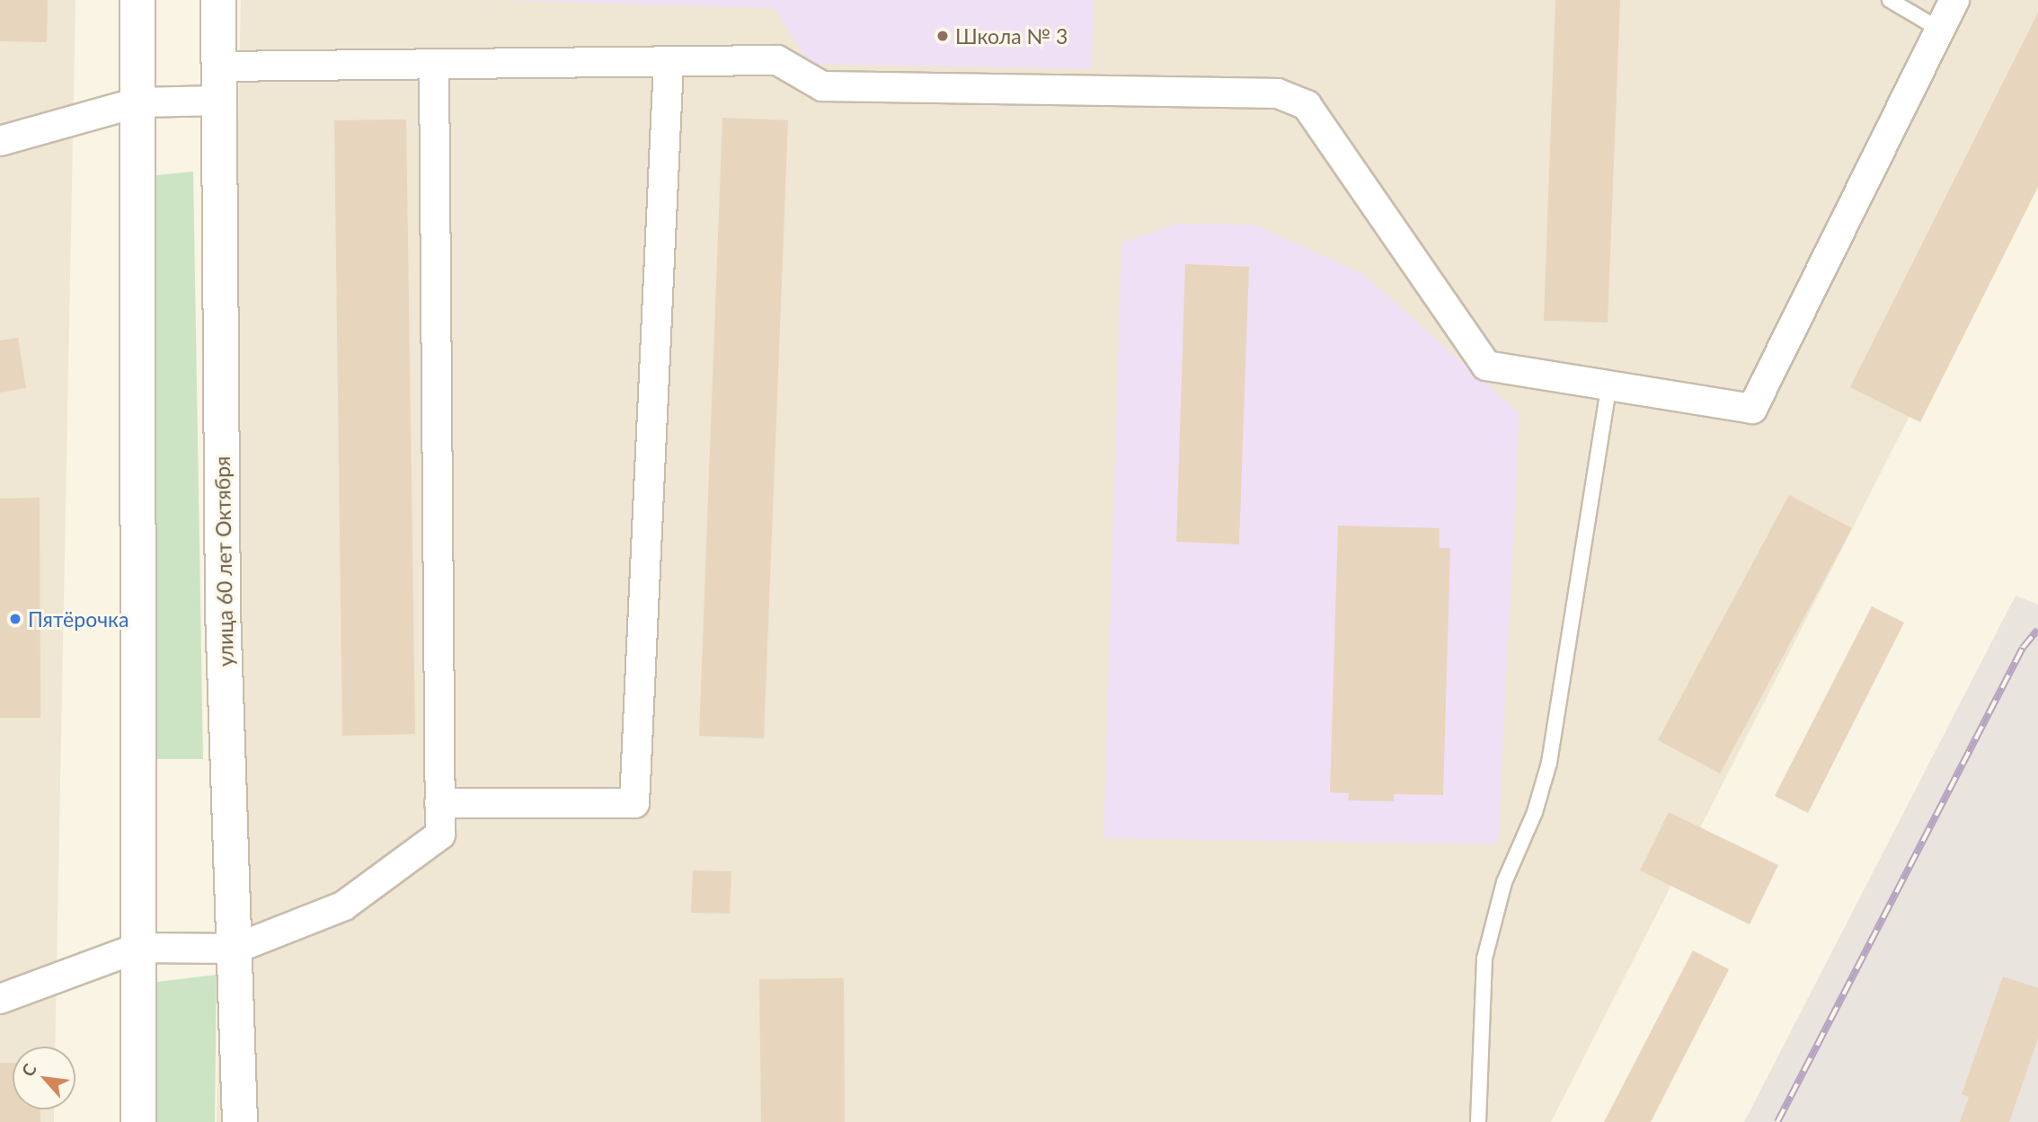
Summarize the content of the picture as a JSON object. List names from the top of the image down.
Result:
{
  "streets": {
    "street": ["улица 60 лет Октября"]
  },
  "places": ["Школа № 3", "Пятёрочка"],
  "north": "top left"
}
